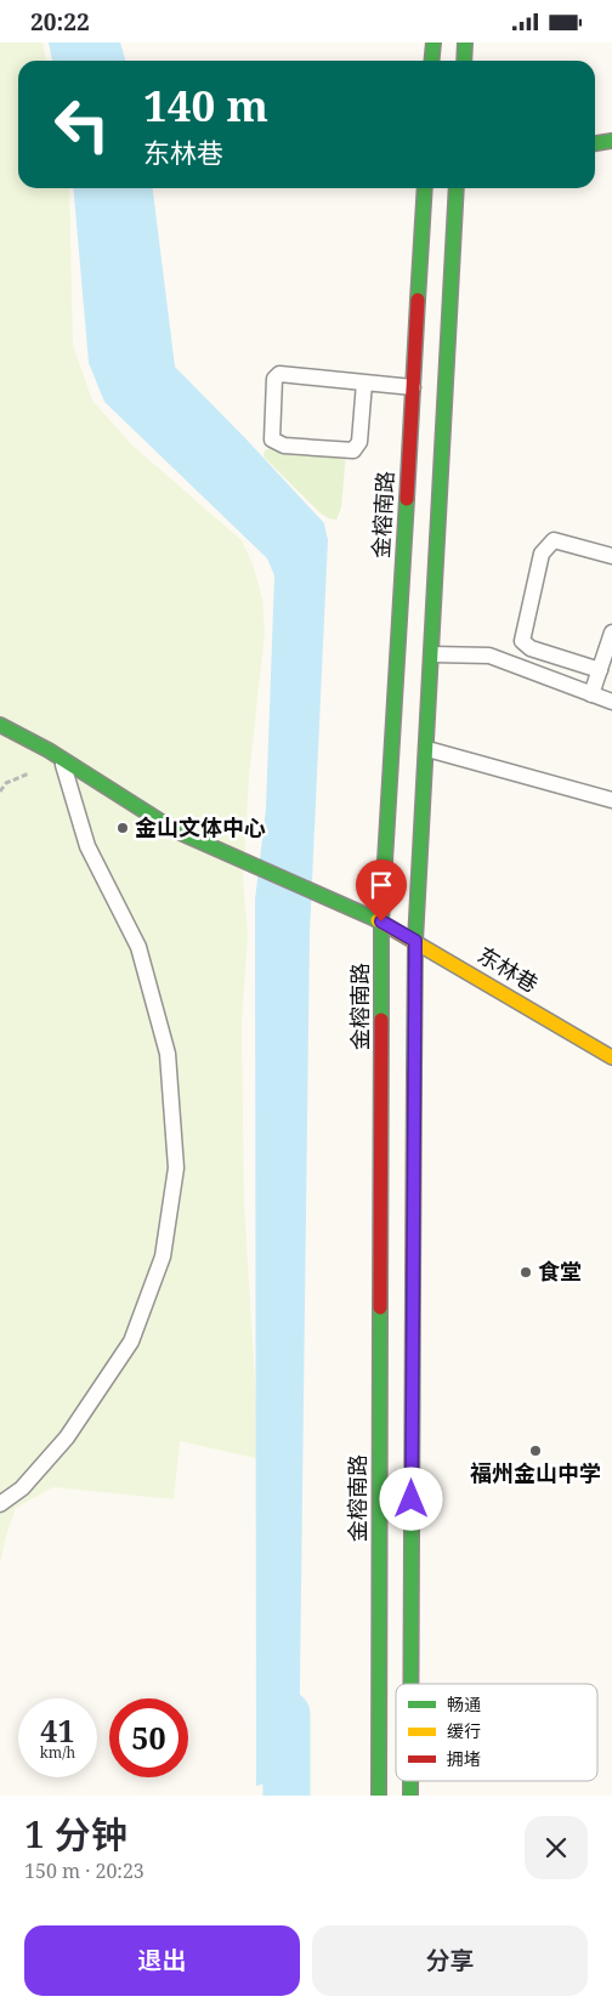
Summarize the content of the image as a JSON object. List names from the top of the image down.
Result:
{
  "streets": {
    "main road": ["金榕南路", "东林巷"]
  },
  "crossings": [
    ["金榕南路", "东林巷"]
  ],
  "places": ["金山文体中心", "食堂", "福州金山中学"],
  "legend": ["畅通", "缓行", "拥堵"],
  "page": {
    "status": "20:22",
    "turn": ["140 m", "东林巷"],
    "speed": "41 km/h",
    "limit": "50",
    "heading": ["1 分钟", "150 m · 20:23"],
    "buttons": ["退出", "分享"]
  }
}
